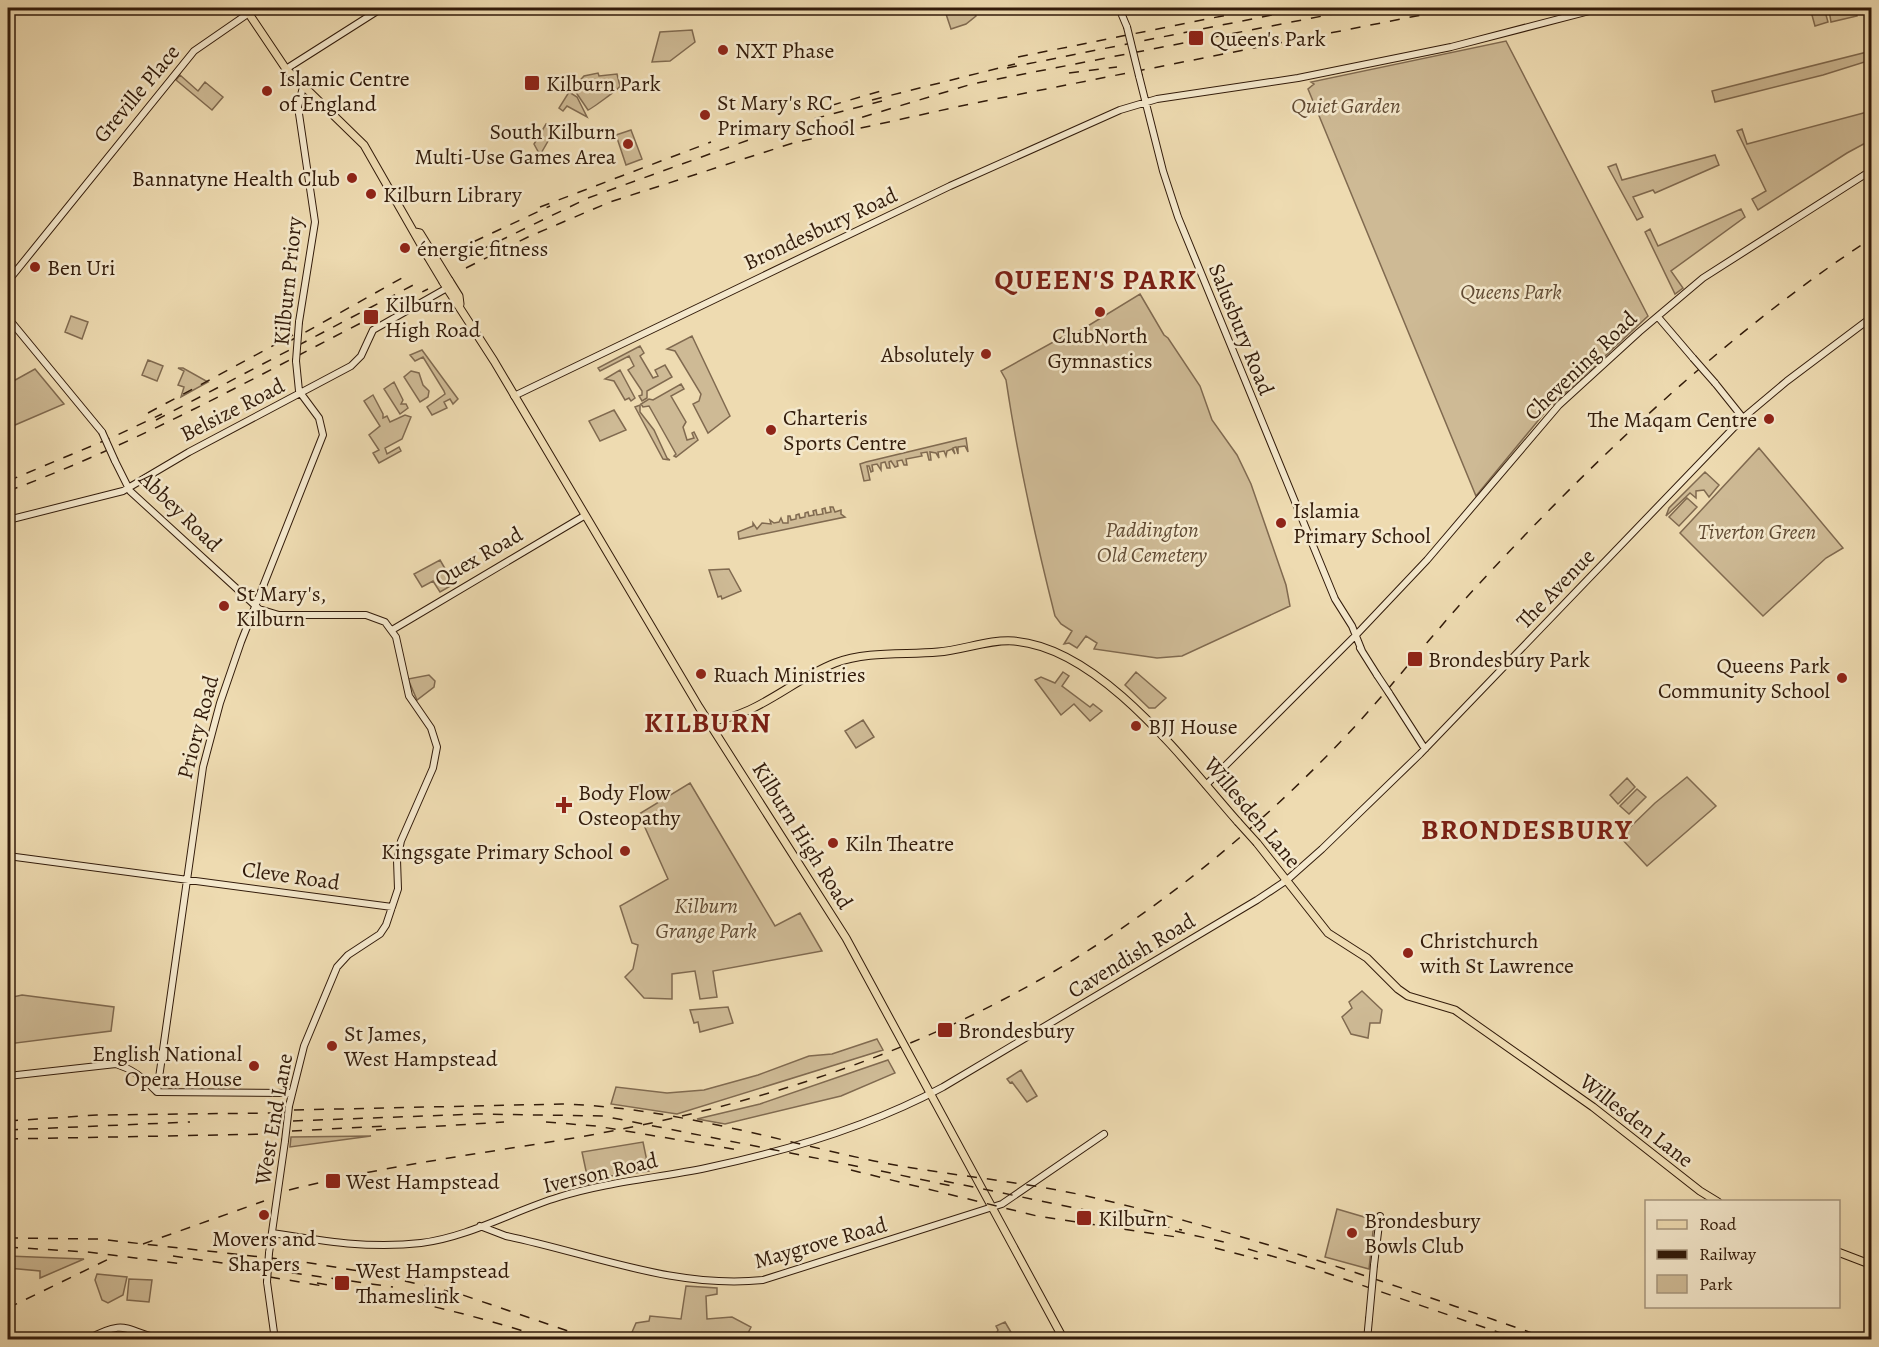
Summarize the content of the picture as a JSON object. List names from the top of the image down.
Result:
{
  "streets": {
    "main road": ["Willesden Lane", "Kilburn High Road"],
    "street": [
      "Greville Place",
      "Brondesbury Road",
      "Kilburn Priory",
      "Salusbury Road",
      "Chevening Road",
      "Belsize Road",
      "Abbey Road",
      "Quex Road",
      "The Avenue",
      "Priory Road",
      "Cleve Road",
      "Cavendish Road",
      "West End Lane",
      "Iverson Road",
      "Maygrove Road"
    ]
  },
  "crossings": [
    ["Greville Place", "Kilburn High Road"],
    ["Brondesbury Road", "Salusbury Road"],
    ["Brondesbury Road", "Kilburn High Road"],
    ["Kilburn Priory", "Belsize Road"],
    ["Kilburn Priory", "Priory Road"],
    ["Kilburn Priory", "Kilburn High Road"],
    ["Salusbury Road", "Chevening Road"],
    ["Chevening Road", "Willesden Lane"],
    ["Belsize Road", "Abbey Road"],
    ["Belsize Road", "Priory Road"],
    ["Belsize Road", "Kilburn High Road"],
    ["Abbey Road", "Quex Road"],
    ["Abbey Road", "Priory Road"],
    ["Abbey Road", "West End Lane"],
    ["Quex Road", "Kilburn High Road"],
    ["Quex Road", "West End Lane"],
    ["The Avenue", "Willesden Lane"],
    ["The Avenue", "Cavendish Road"],
    ["Priory Road", "Cleve Road"],
    ["Willesden Lane", "Kilburn High Road"],
    ["Willesden Lane", "Cavendish Road"],
    ["Kilburn High Road", "Cavendish Road"],
    ["Kilburn High Road", "Iverson Road"],
    ["Kilburn High Road", "Maygrove Road"],
    ["Cleve Road", "West End Lane"],
    ["Cavendish Road", "Iverson Road"],
    ["West End Lane", "Iverson Road"],
    ["Iverson Road", "Maygrove Road"]
  ],
  "districts": ["QUEEN'S PARK", "KILBURN", "BRONDESBURY"],
  "parks": [
    "Quiet Garden",
    "Queens Park",
    "Paddington Old Cemetery",
    "Tiverton Green",
    "Kilburn Grange Park"
  ],
  "places": {
    "transit": [
      "Queen's Park",
      "Kilburn Park",
      "Kilburn High Road",
      "Brondesbury Park",
      "Brondesbury",
      "West Hampstead",
      "Kilburn",
      "West Hampstead Thameslink"
    ],
    "other": [
      "NXT Phase",
      "Islamic Centre of England",
      "St Mary's RC Primary School",
      "South Kilburn Multi-Use Games Area",
      "Bannatyne Health Club",
      "Kilburn Library",
      "énergie fitness",
      "Ben Uri",
      "ClubNorth Gymnastics",
      "Absolutely",
      "The Maqam Centre",
      "Charteris Sports Centre",
      "Islamia Primary School",
      "St Mary's, Kilburn",
      "Ruach Ministries",
      "Queens Park Community School",
      "BJJ House",
      "Kiln Theatre",
      "Kingsgate Primary School",
      "Christchurch with St Lawrence",
      "St James, West Hampstead",
      "English National Opera House",
      "Movers and Shapers",
      "Brondesbury Bowls Club"
    ],
    "health": ["Body Flow Osteopathy"]
  },
  "legend": ["Road", "Railway", "Park"]
}
